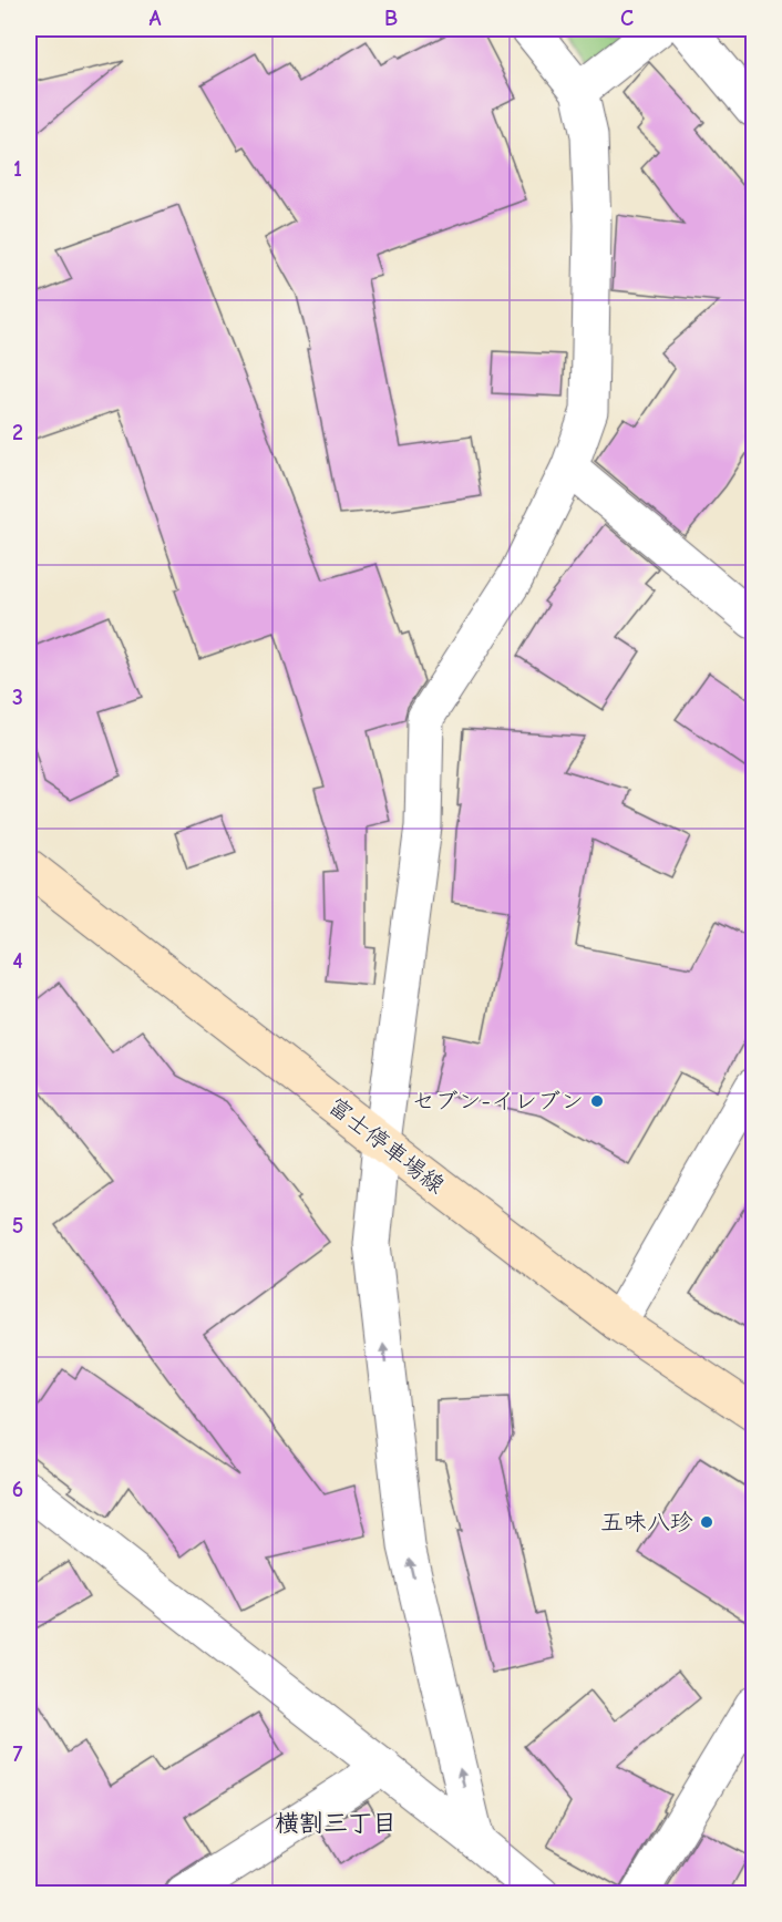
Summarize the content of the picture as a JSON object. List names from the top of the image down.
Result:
{
  "streets": {
    "main road": ["富士停車場線"]
  },
  "districts": ["横割三丁目"],
  "places": ["セブン-イレブン", "五味八珍"],
  "grid": {
    "columns": ["A", "B", "C"],
    "rows": [
      "1",
      "2",
      "3",
      "4",
      "5",
      "6",
      "7"
    ]
  }
}
